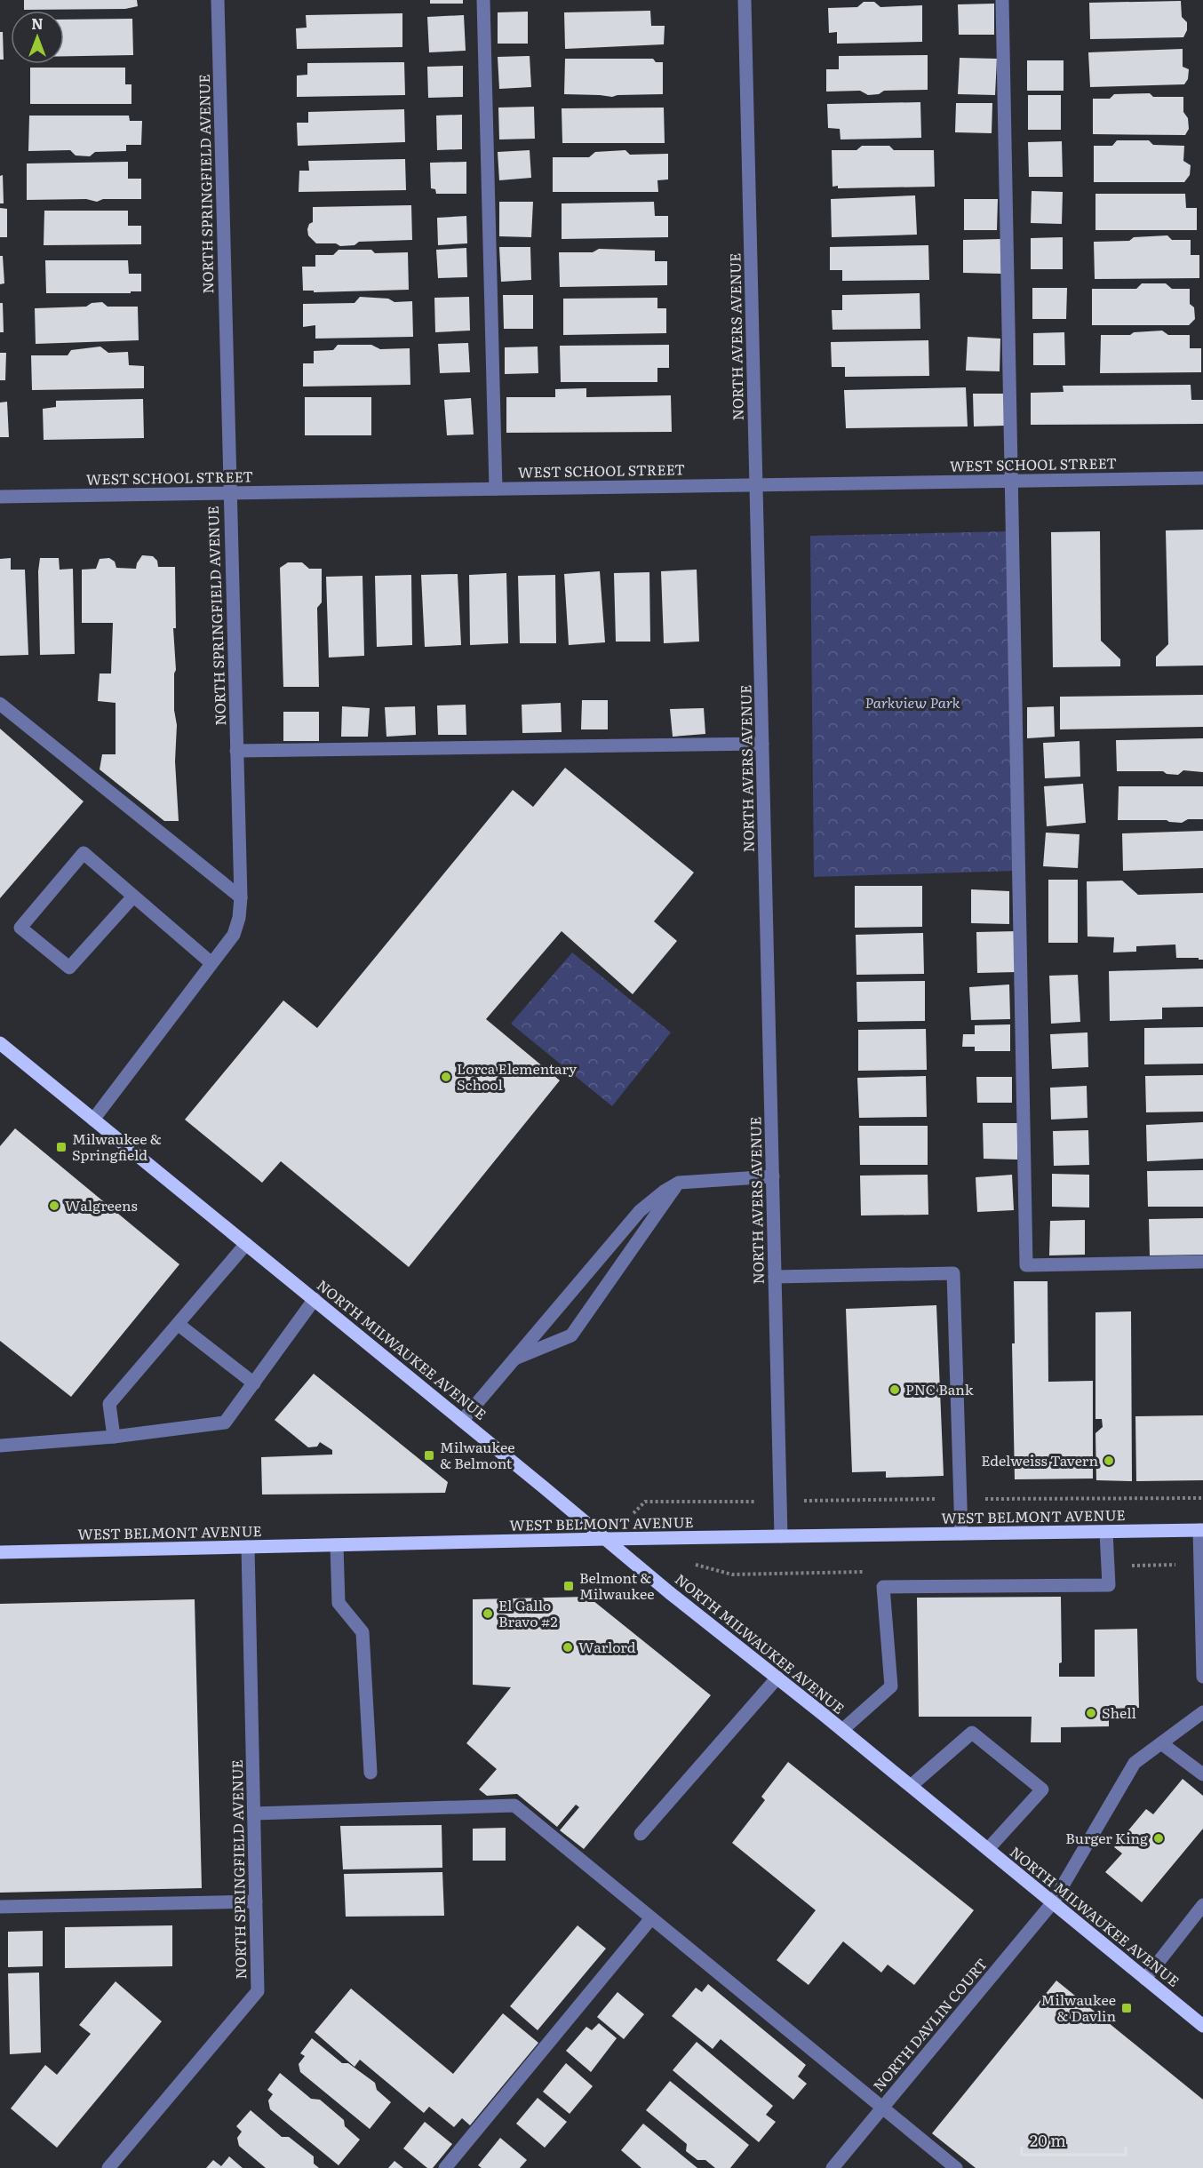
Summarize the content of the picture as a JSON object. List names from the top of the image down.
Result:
{
  "streets": {
    "main road": ["NORTH MILWAUKEE AVENUE", "WEST BELMONT AVENUE"],
    "street": [
      "NORTH SPRINGFIELD AVENUE",
      "NORTH AVERS AVENUE",
      "WEST SCHOOL STREET",
      "NORTH DAVLIN COURT"
    ]
  },
  "crossings": [
    ["NORTH SPRINGFIELD AVENUE", "WEST SCHOOL STREET"],
    ["NORTH SPRINGFIELD AVENUE", "NORTH MILWAUKEE AVENUE"],
    ["NORTH SPRINGFIELD AVENUE", "WEST BELMONT AVENUE"],
    ["NORTH AVERS AVENUE", "WEST SCHOOL STREET"],
    ["NORTH AVERS AVENUE", "WEST BELMONT AVENUE"],
    ["NORTH MILWAUKEE AVENUE", "WEST BELMONT AVENUE"],
    ["NORTH MILWAUKEE AVENUE", "NORTH DAVLIN COURT"]
  ],
  "parks": ["Parkview Park"],
  "places": {
    "other": [
      "Lorca Elementary School",
      "Walgreens",
      "PNC Bank",
      "Edelweiss Tavern",
      "El Gallo Bravo #2",
      "Warlord",
      "Shell",
      "Burger King"
    ],
    "transit": [
      "Milwaukee & Springfield",
      "Milwaukee & Belmont",
      "Belmont & Milwaukee",
      "Milwaukee & Davlin"
    ]
  },
  "scale_bar": "20 m",
  "north": "top"
}
